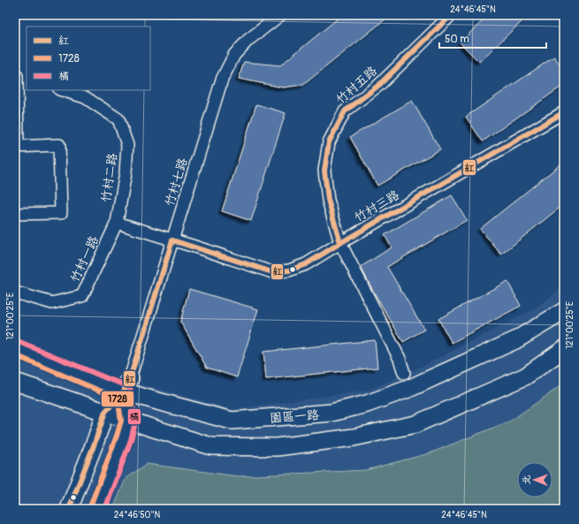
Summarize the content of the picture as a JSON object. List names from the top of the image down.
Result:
{
  "streets": {
    "street": [
      "竹村五路",
      "竹村二路",
      "竹村七路",
      "竹村三路",
      "竹村一路",
      "園區一路"
    ]
  },
  "crossings": [
    ["竹村五路", "竹村三路"],
    ["竹村二路", "竹村一路"],
    ["竹村七路", "竹村三路"],
    ["竹村七路", "園區一路"]
  ],
  "lines": ["transit line 紅", "transit line 橘", "transit line 1728"],
  "legend": ["紅", "1728", "橘"],
  "scale_bar": "50 m",
  "north": "left",
  "coordinates": ["24°46'45\"N", "121°00'25\"E", "24°46'50\"N"]
}
